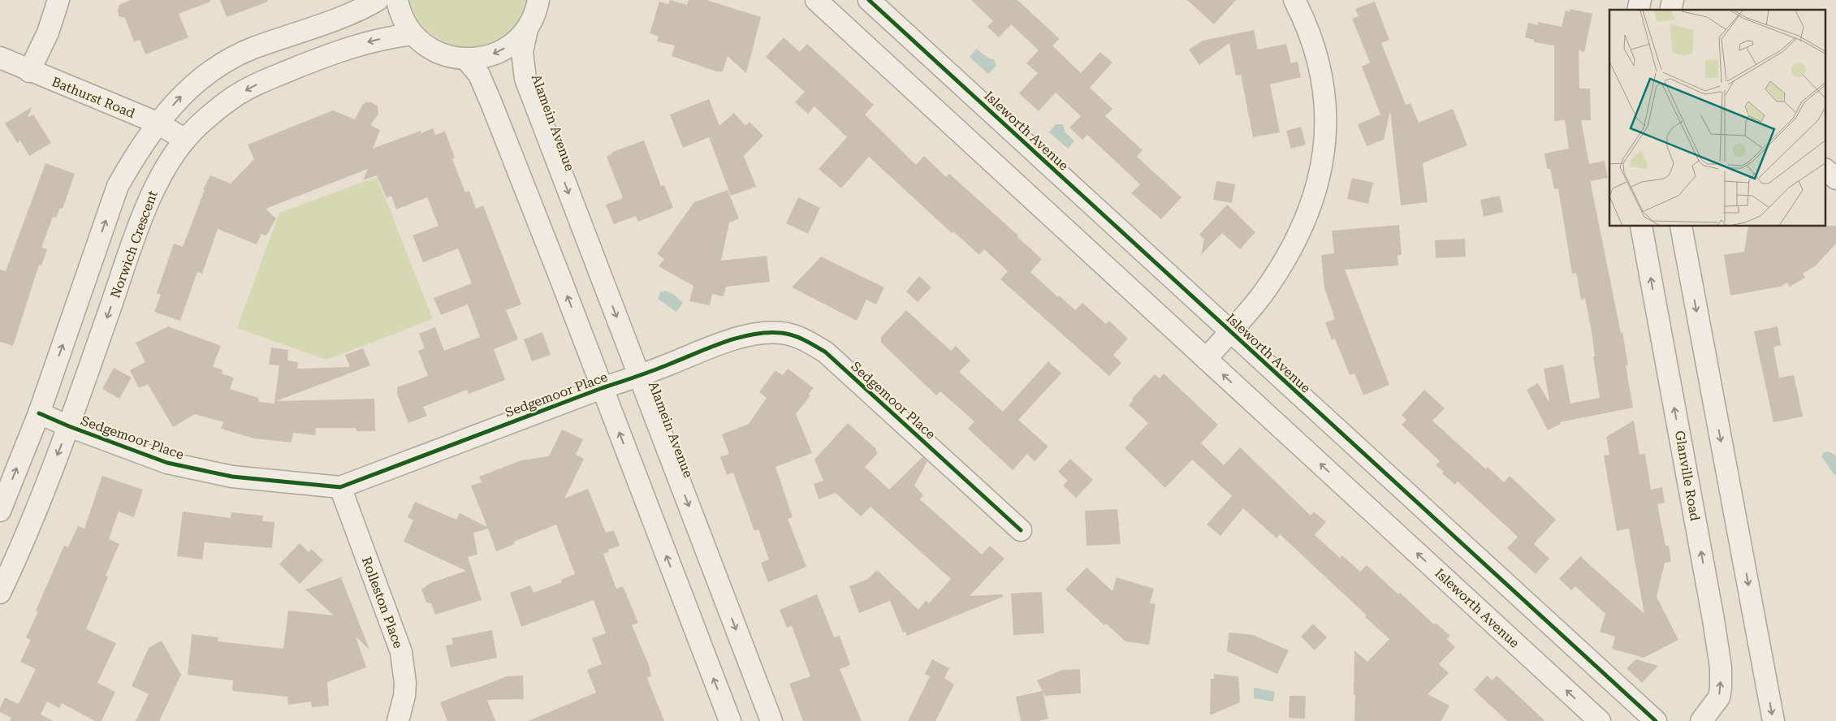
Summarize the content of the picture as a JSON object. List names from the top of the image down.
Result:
{
  "streets": {
    "street": [
      "Bathurst Road",
      "Alamein Avenue",
      "Isleworth Avenue",
      "Norwich Crescent",
      "Sedgemoor Place",
      "Glanville Road",
      "Rolleston Place"
    ]
  },
  "crossings": [
    ["Bathurst Road", "Norwich Crescent"],
    ["Alamein Avenue", "Sedgemoor Place"],
    ["Norwich Crescent", "Sedgemoor Place"],
    ["Sedgemoor Place", "Rolleston Place"]
  ]
}
